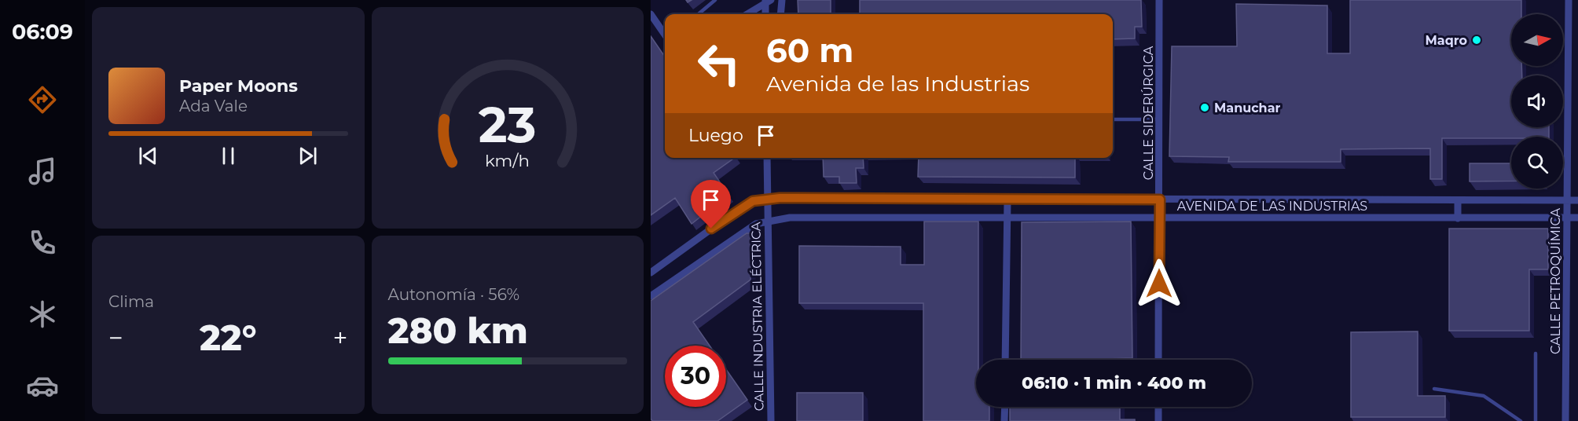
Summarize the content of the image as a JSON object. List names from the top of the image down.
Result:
{
  "streets": {
    "street": [
      "CALLE SIDERÚRGICA",
      "AVENIDA DE LAS INDUSTRIAS",
      "CALLE PETROQUÍMICA",
      "CALLE INDUSTRIA ELÉCTRICA"
    ]
  },
  "crossings": [
    ["CALLE SIDERÚRGICA", "AVENIDA DE LAS INDUSTRIAS"],
    ["AVENIDA DE LAS INDUSTRIAS", "CALLE PETROQUÍMICA"],
    ["AVENIDA DE LAS INDUSTRIAS", "CALLE INDUSTRIA ELÉCTRICA"]
  ],
  "places": ["Maqro", "Manuchar"],
  "north": "right",
  "page": {
    "tabs": "06:09",
    "turn": ["60 m", "Avenida de las Industrias"],
    "song": ["Paper Moons", "Ada Vale"],
    "then": "Luego",
    "tile": [
      "Clima",
      ["Autonomía · 56%", "280 km"]
    ],
    "heat": ["−", "22°", "+"],
    "limit": "30",
    "trip": "06:10 · 1 min · 400 m",
    "gauge": ["23", "km/h"]
  }
}
